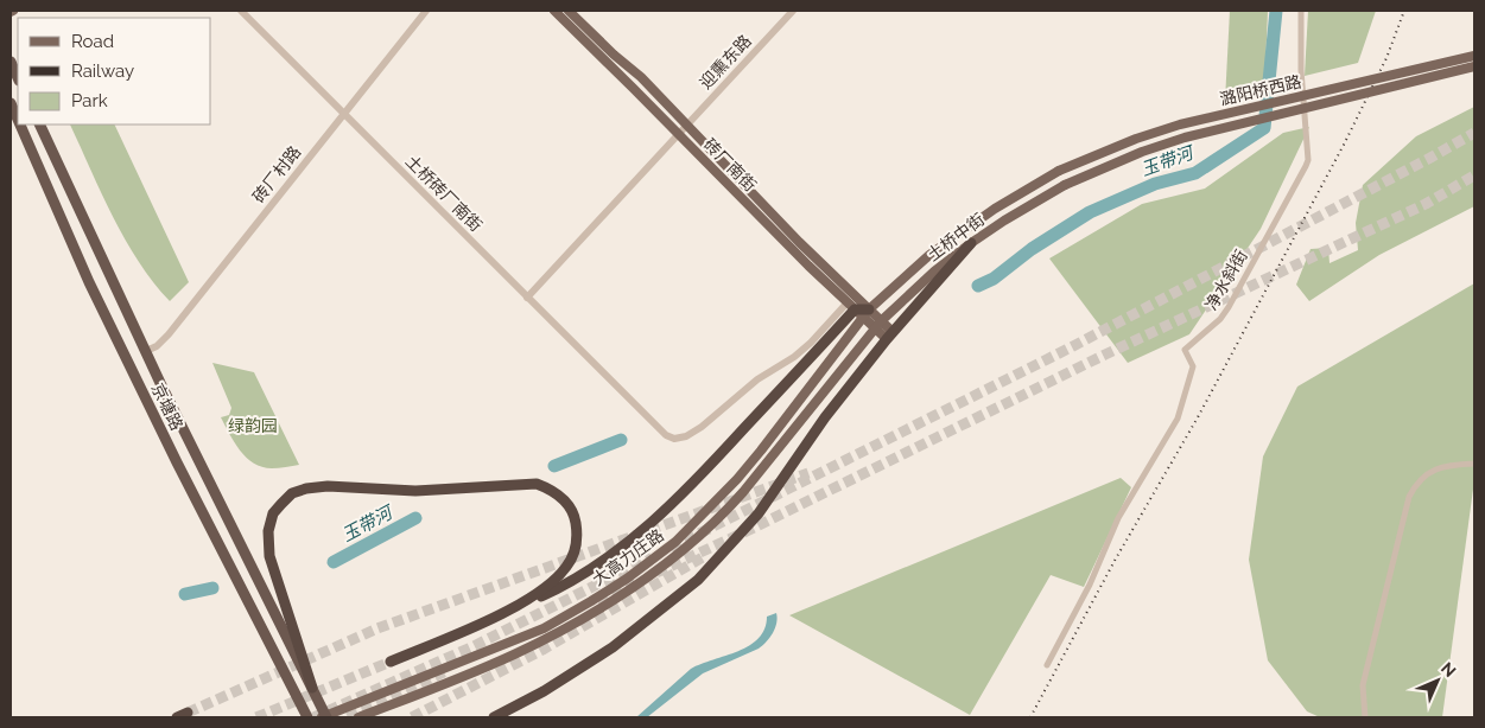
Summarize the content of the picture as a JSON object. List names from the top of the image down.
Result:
{
  "streets": {
    "highway": ["京塘路"],
    "main road": [
      "潞阳桥西路",
      "砖厂南街",
      "土桥中街",
      "大高力庄路"
    ],
    "street": [
      "迎熏东路",
      "砖厂村路",
      "土桥砖厂南街",
      "净水斜街"
    ]
  },
  "crossings": [
    ["迎熏东路", "砖厂南街"],
    ["迎熏东路", "土桥砖厂南街"],
    ["潞阳桥西路", "砖厂南街"],
    ["潞阳桥西路", "土桥砖厂南街"],
    ["潞阳桥西路", "土桥中街"],
    ["潞阳桥西路", "大高力庄路"],
    ["砖厂南街", "土桥砖厂南街"],
    ["砖厂南街", "土桥中街"],
    ["砖厂南街", "大高力庄路"],
    ["砖厂村路", "土桥砖厂南街"],
    ["砖厂村路", "京塘路"],
    ["土桥砖厂南街", "大高力庄路"],
    ["土桥中街", "大高力庄路"],
    ["京塘路", "大高力庄路"]
  ],
  "water": ["玉带河"],
  "parks": ["绿韵园"],
  "legend": ["Road", "Railway", "Park"],
  "north": "top right"
}
